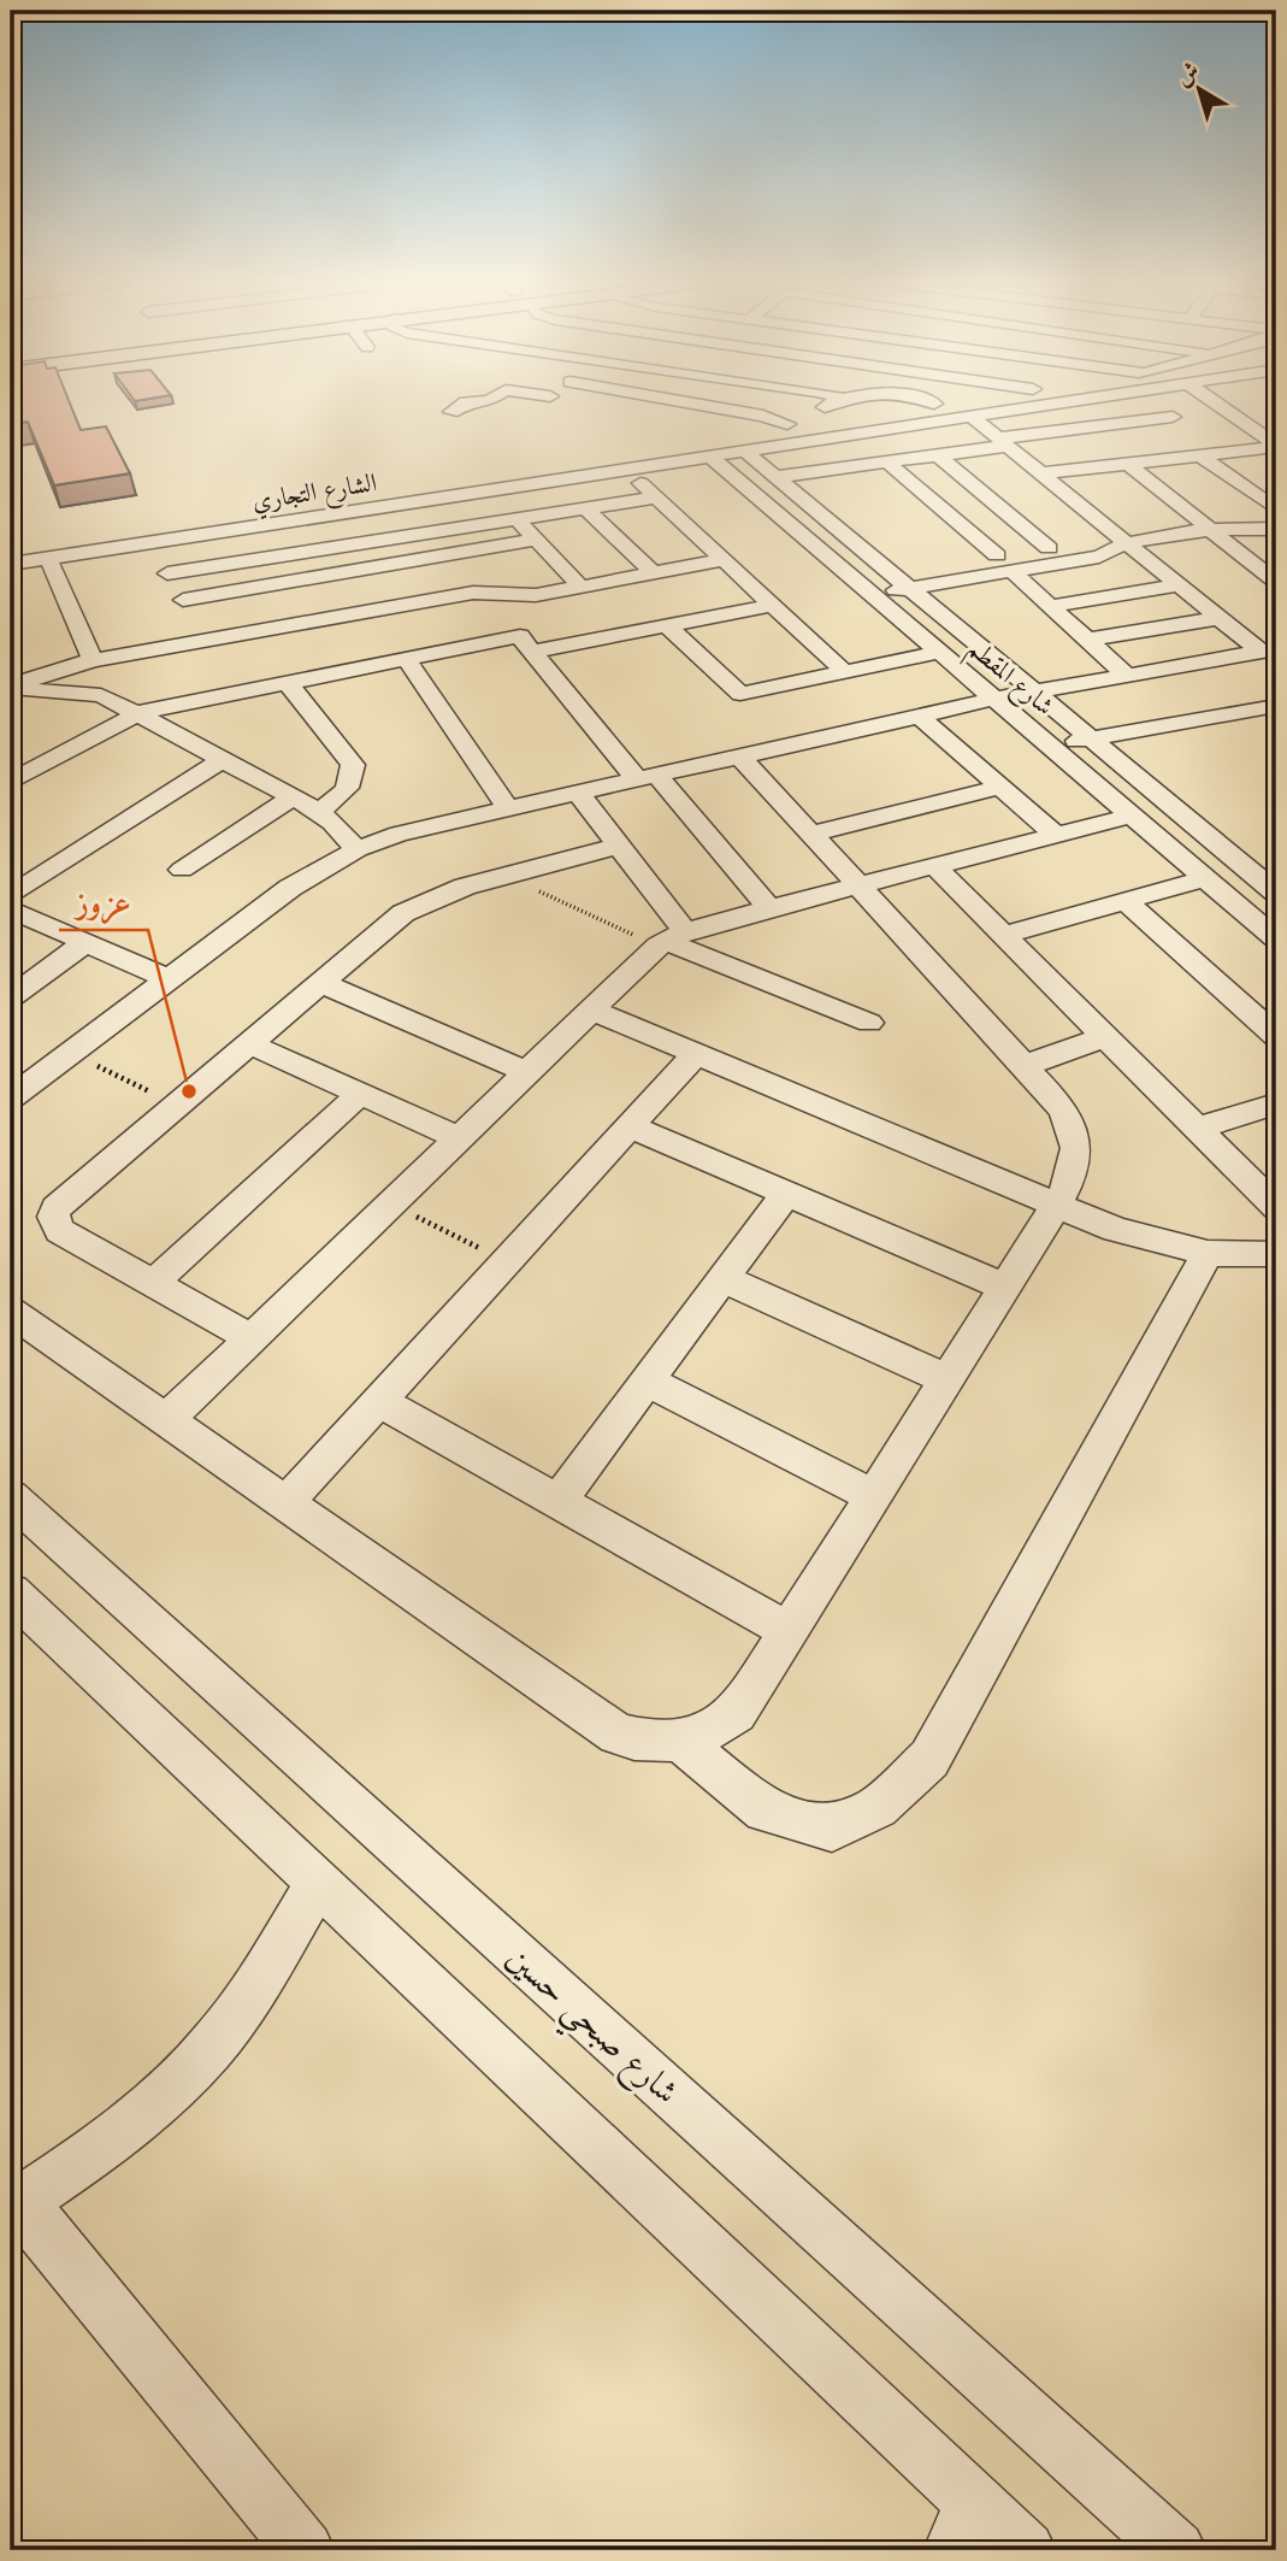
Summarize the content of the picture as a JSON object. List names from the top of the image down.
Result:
{
  "streets": {
    "street": ["الشارع التجاري", "شارع المقطم", "شارع صبحي حسين"]
  },
  "crossings": [
    ["الشارع التجاري", "شارع المقطم"]
  ],
  "places": ["عزوز"],
  "north": "top left"
}
